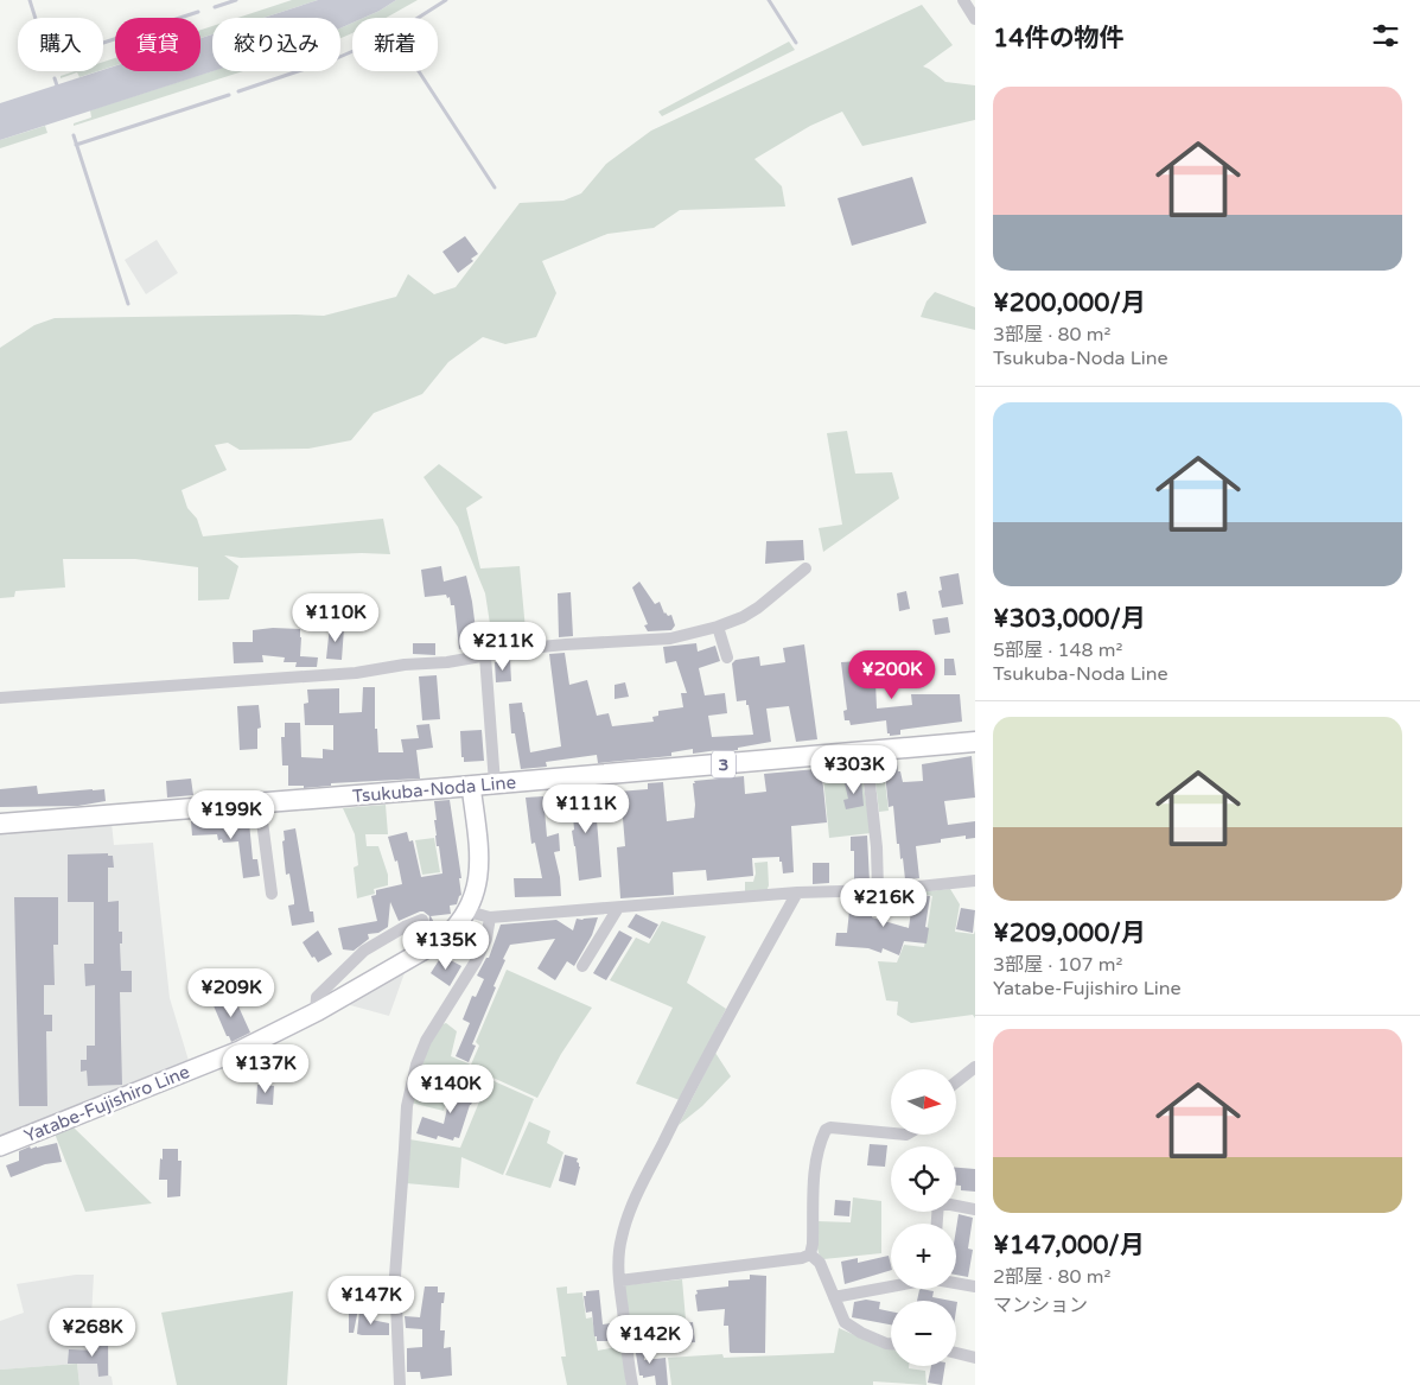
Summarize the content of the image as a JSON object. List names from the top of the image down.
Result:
{
  "streets": {
    "main road": ["3", "Tsukuba-Noda Line", "Yatabe-Fujishiro Line"]
  },
  "crossings": [
    ["Tsukuba-Noda Line", "Yatabe-Fujishiro Line"]
  ],
  "north": "right",
  "page": {
    "heading": "14件の物件",
    "chip": [
      "購入",
      "賃貸",
      "絞り込み",
      "新着"
    ],
    "list": [
      {
        "name": "¥200,000/月",
        "note": "3部屋 · 80 m² · Tsukuba-Noda Line"
      },
      {
        "name": "¥303,000/月",
        "note": "5部屋 · 148 m² · Tsukuba-Noda Line"
      },
      {
        "name": "¥209,000/月",
        "note": "3部屋 · 107 m² · Yatabe-Fujishiro Line"
      },
      {
        "name": "¥147,000/月",
        "note": "2部屋 · 80 m² · マンション"
      }
    ],
    "price": [
      "¥110K",
      "¥211K",
      "¥200K",
      "¥303K",
      "¥111K",
      "¥199K",
      "¥216K",
      "¥135K",
      "¥209K",
      "¥137K",
      "¥140K",
      "¥147K",
      "¥268K",
      "¥142K"
    ],
    "map_buttons": ["+", "−"]
  }
}
